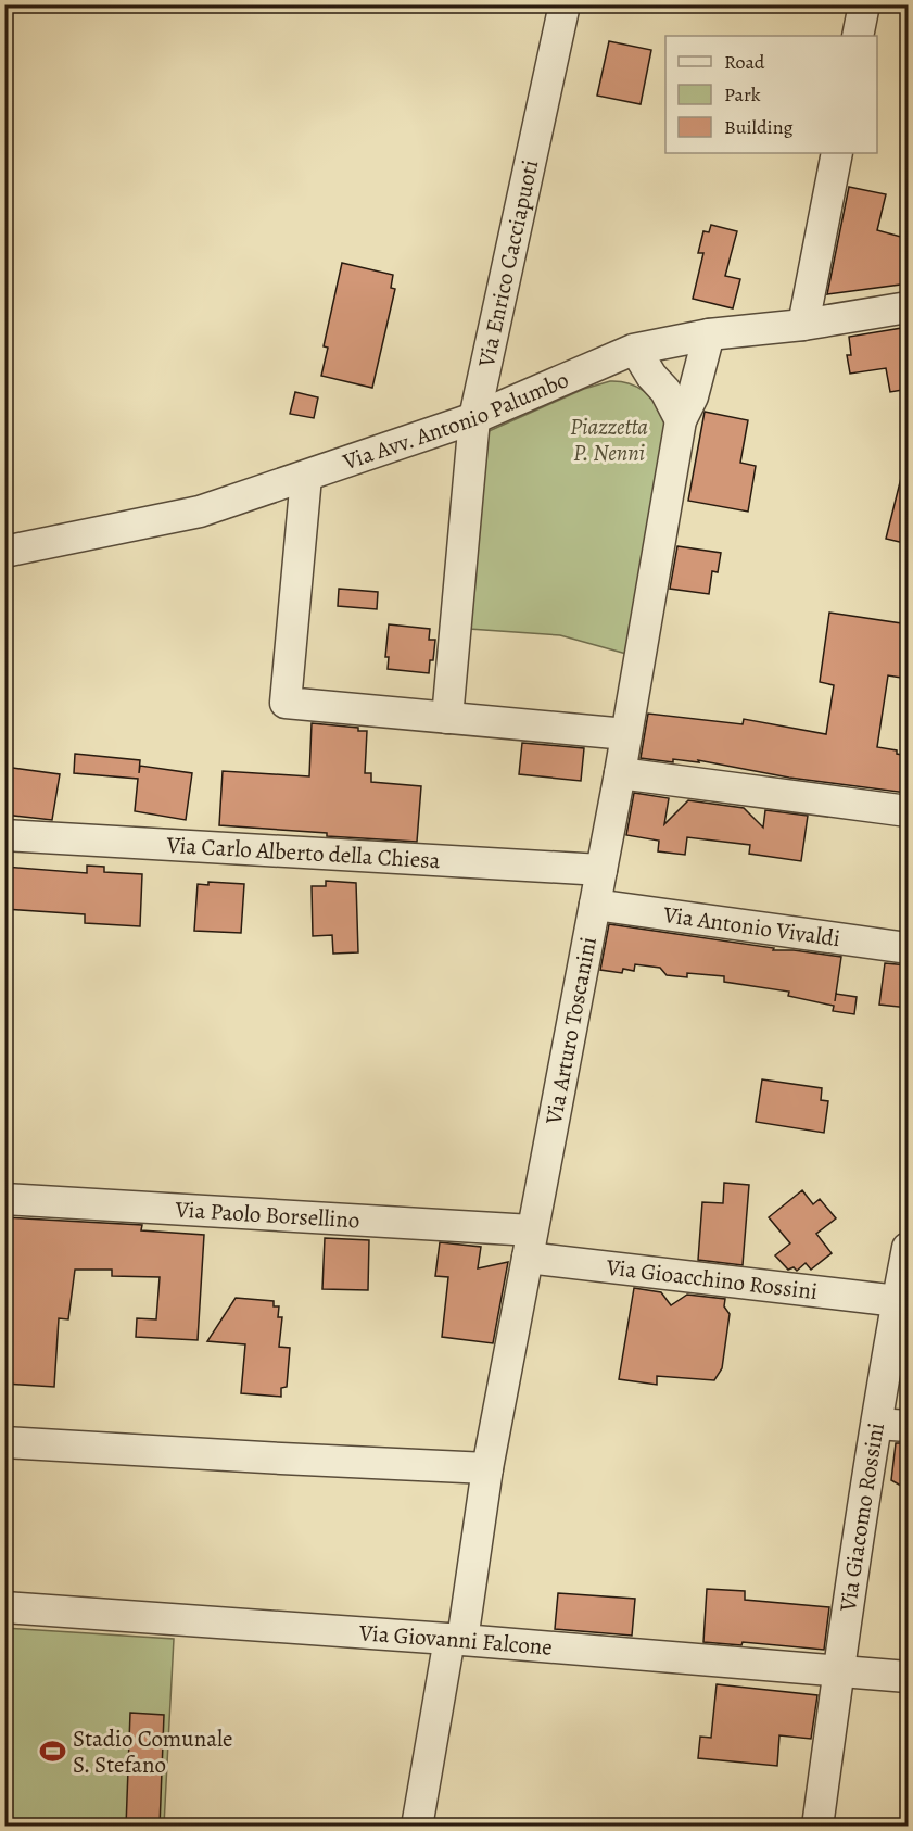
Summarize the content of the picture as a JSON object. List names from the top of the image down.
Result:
{
  "streets": {
    "street": [
      "Via Enrico Cacciapuoti",
      "Via Avv. Antonio Palumbo",
      "Via Carlo Alberto della Chiesa",
      "Via Antonio Vivaldi",
      "Via Arturo Toscanini",
      "Via Paolo Borsellino",
      "Via Gioacchino Rossini",
      "Via Giacomo Rossini",
      "Via Giovanni Falcone"
    ]
  },
  "crossings": [
    ["Via Enrico Cacciapuoti", "Via Avv. Antonio Palumbo"],
    ["Via Avv. Antonio Palumbo", "Via Arturo Toscanini"],
    ["Via Carlo Alberto della Chiesa", "Via Arturo Toscanini"],
    ["Via Antonio Vivaldi", "Via Arturo Toscanini"],
    ["Via Arturo Toscanini", "Via Paolo Borsellino"],
    ["Via Arturo Toscanini", "Via Gioacchino Rossini"],
    ["Via Arturo Toscanini", "Via Giovanni Falcone"],
    ["Via Paolo Borsellino", "Via Gioacchino Rossini"],
    ["Via Gioacchino Rossini", "Via Giacomo Rossini"],
    ["Via Giacomo Rossini", "Via Giovanni Falcone"]
  ],
  "parks": ["Piazzetta P. Nenni"],
  "places": {
    "sports": ["Stadio Comunale S. Stefano"]
  },
  "legend": ["Road", "Park", "Building"]
}
